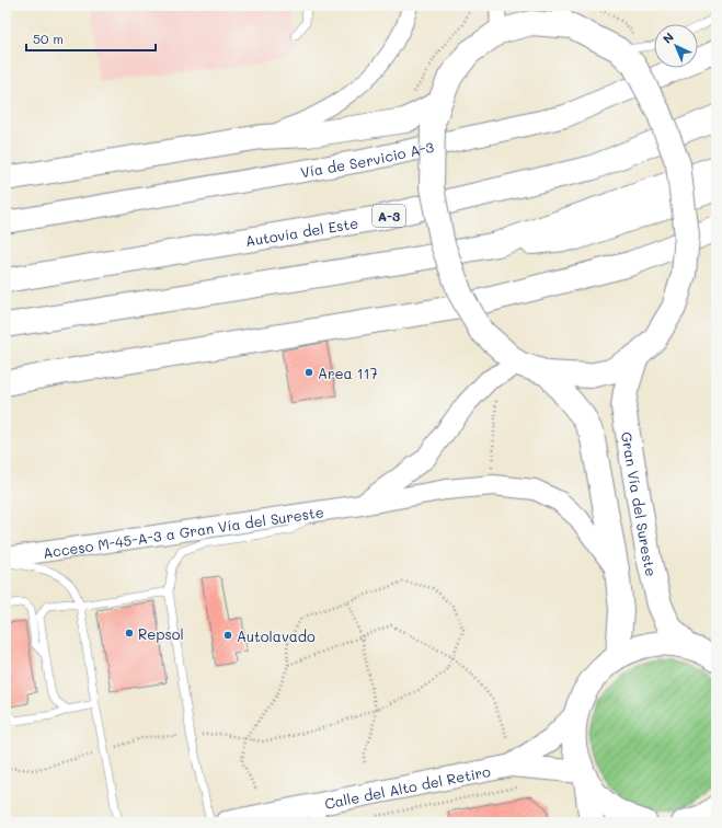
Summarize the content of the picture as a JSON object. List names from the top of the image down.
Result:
{
  "streets": {
    "main road": [
      "Vía de Servicio A-3",
      "A-3",
      "Autovía del Este",
      "Gran Vía del Sureste",
      "Calle del Alto del Retiro"
    ],
    "street": ["Acceso M-45-A-3 a Gran Vía del Sureste"]
  },
  "places": ["Area 117", "Repsol", "Autolavado"],
  "scale_bar": "50 m",
  "north": "top left"
}
